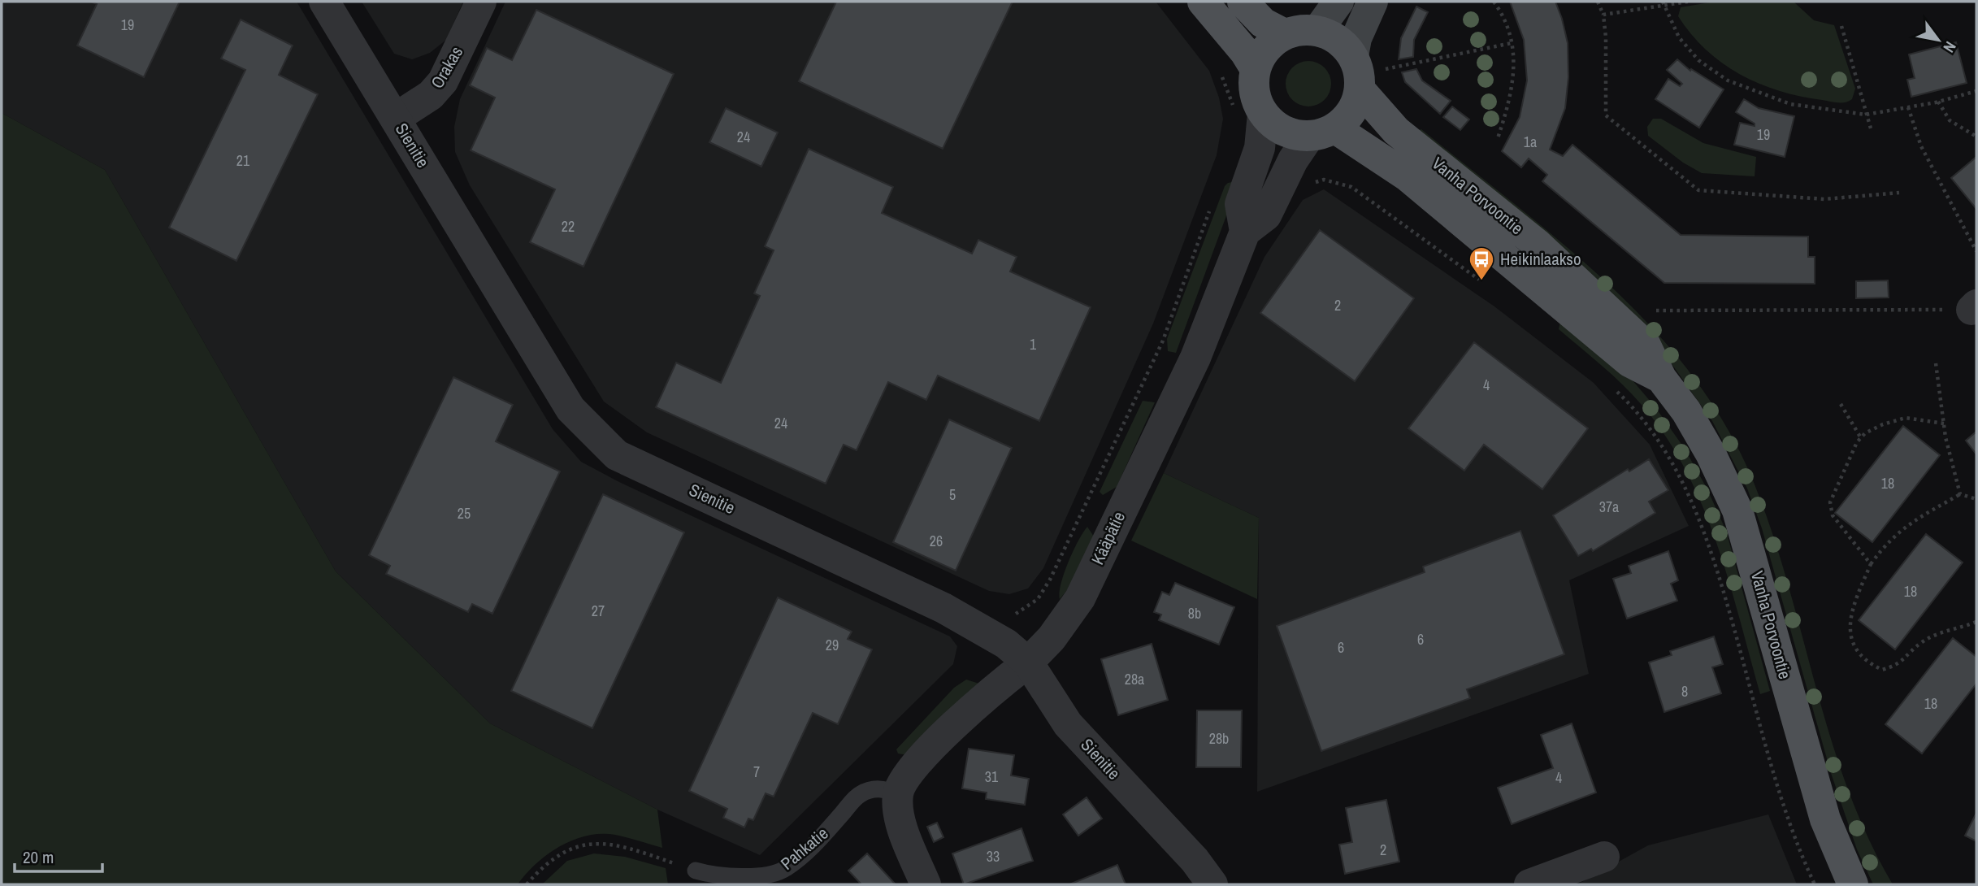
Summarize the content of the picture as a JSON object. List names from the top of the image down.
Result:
{
  "streets": {
    "main road": ["Vanha Porvoontie"],
    "street": ["Orakas", "Sienitie", "Kääpätie"],
    "lane": ["Pahkatie"]
  },
  "crossings": [
    ["Orakas", "Sienitie"],
    ["Sienitie", "Kääpätie"],
    ["Vanha Porvoontie", "Kääpätie"],
    ["Kääpätie", "Pahkatie"]
  ],
  "places": {
    "bus stop": ["Heikinlaakso"]
  },
  "house_numbers": [
    "19",
    "19",
    "24",
    "1a",
    "21",
    "22",
    "2",
    "1",
    "4",
    "24",
    "18",
    "5",
    "37a",
    "25",
    "26",
    "18",
    "27",
    "8b",
    "6",
    "29",
    "6",
    "28a",
    "8",
    "18",
    "28b",
    "7",
    "31",
    "4",
    "2",
    "33"
  ],
  "scale_bar": "20 m",
  "north": "bottom right"
}
